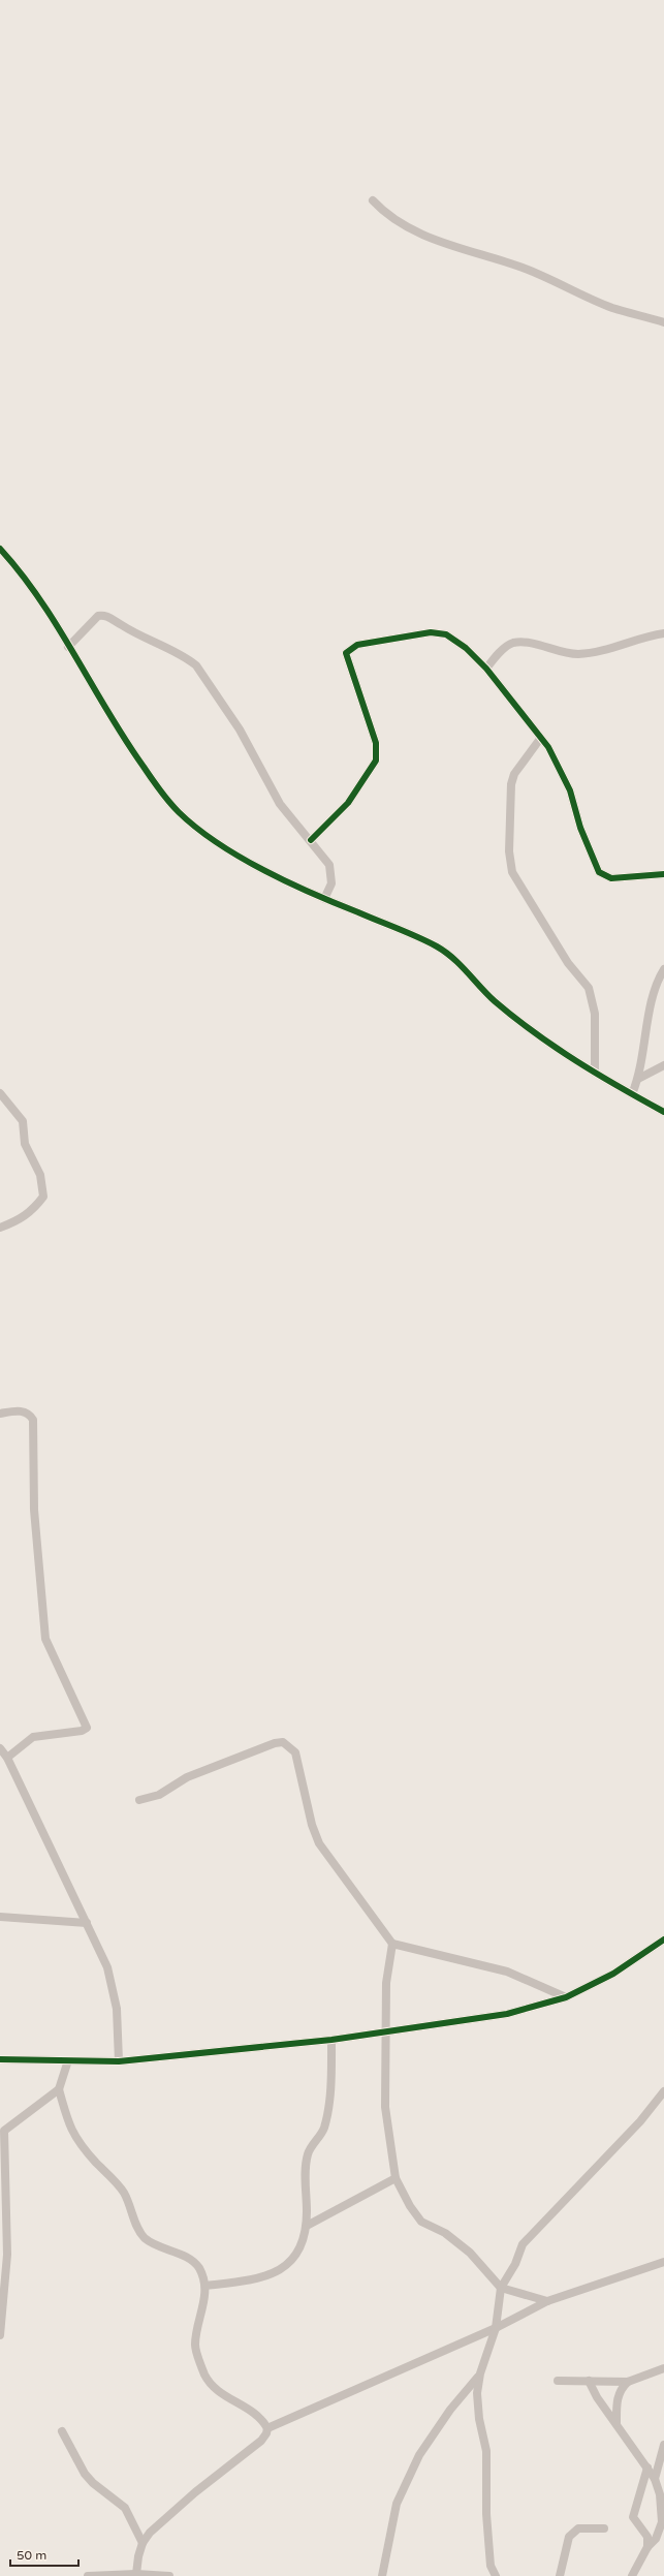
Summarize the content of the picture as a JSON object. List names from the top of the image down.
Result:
{
  "scale_bar": "50 m"
}
